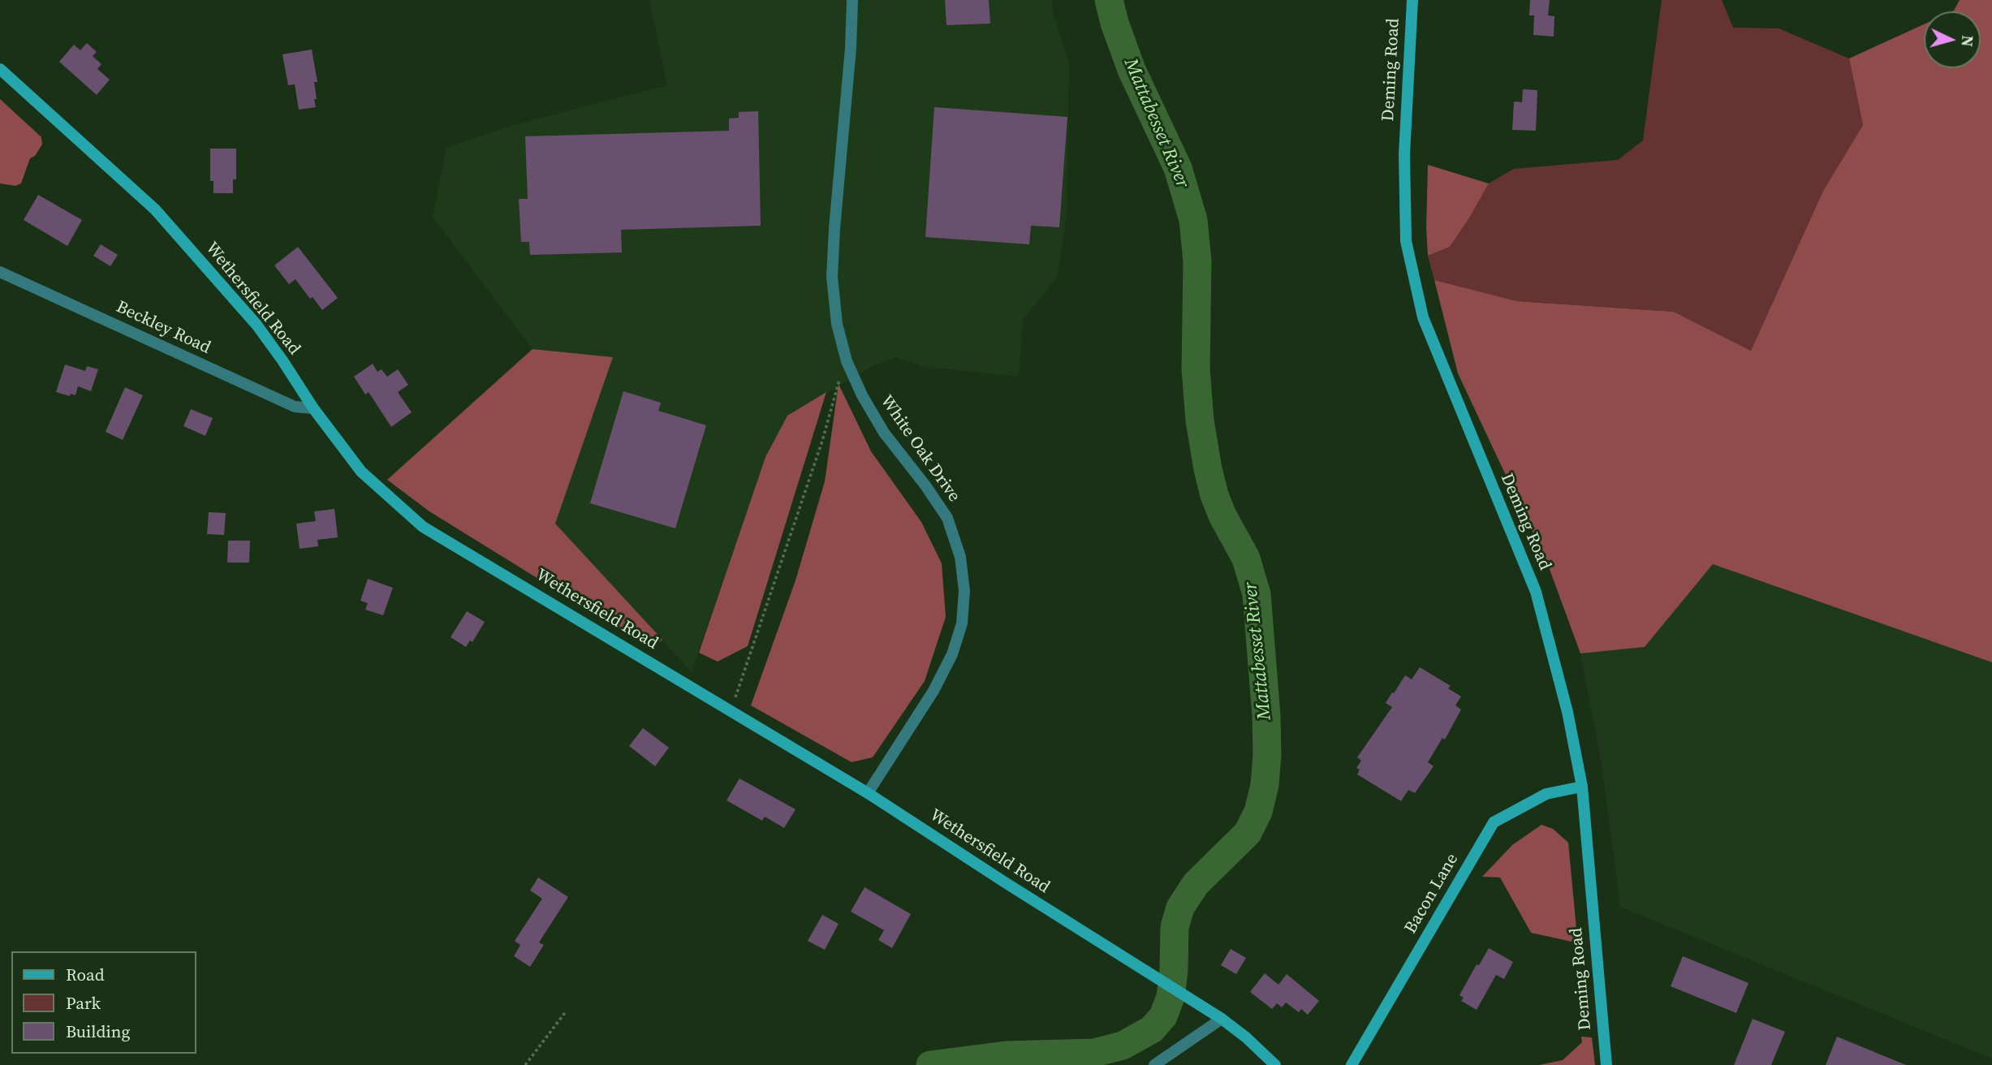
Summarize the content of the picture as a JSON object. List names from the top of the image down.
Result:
{
  "streets": {
    "street": [
      "Deming Road",
      "Wethersfield Road",
      "Beckley Road",
      "White Oak Drive",
      "Bacon Lane"
    ]
  },
  "crossings": [
    ["Deming Road", "Bacon Lane"],
    ["Wethersfield Road", "Beckley Road"],
    ["Wethersfield Road", "White Oak Drive"]
  ],
  "water": ["Mattabesset River"],
  "legend": ["Road", "Park", "Building"],
  "north": "right"
}
